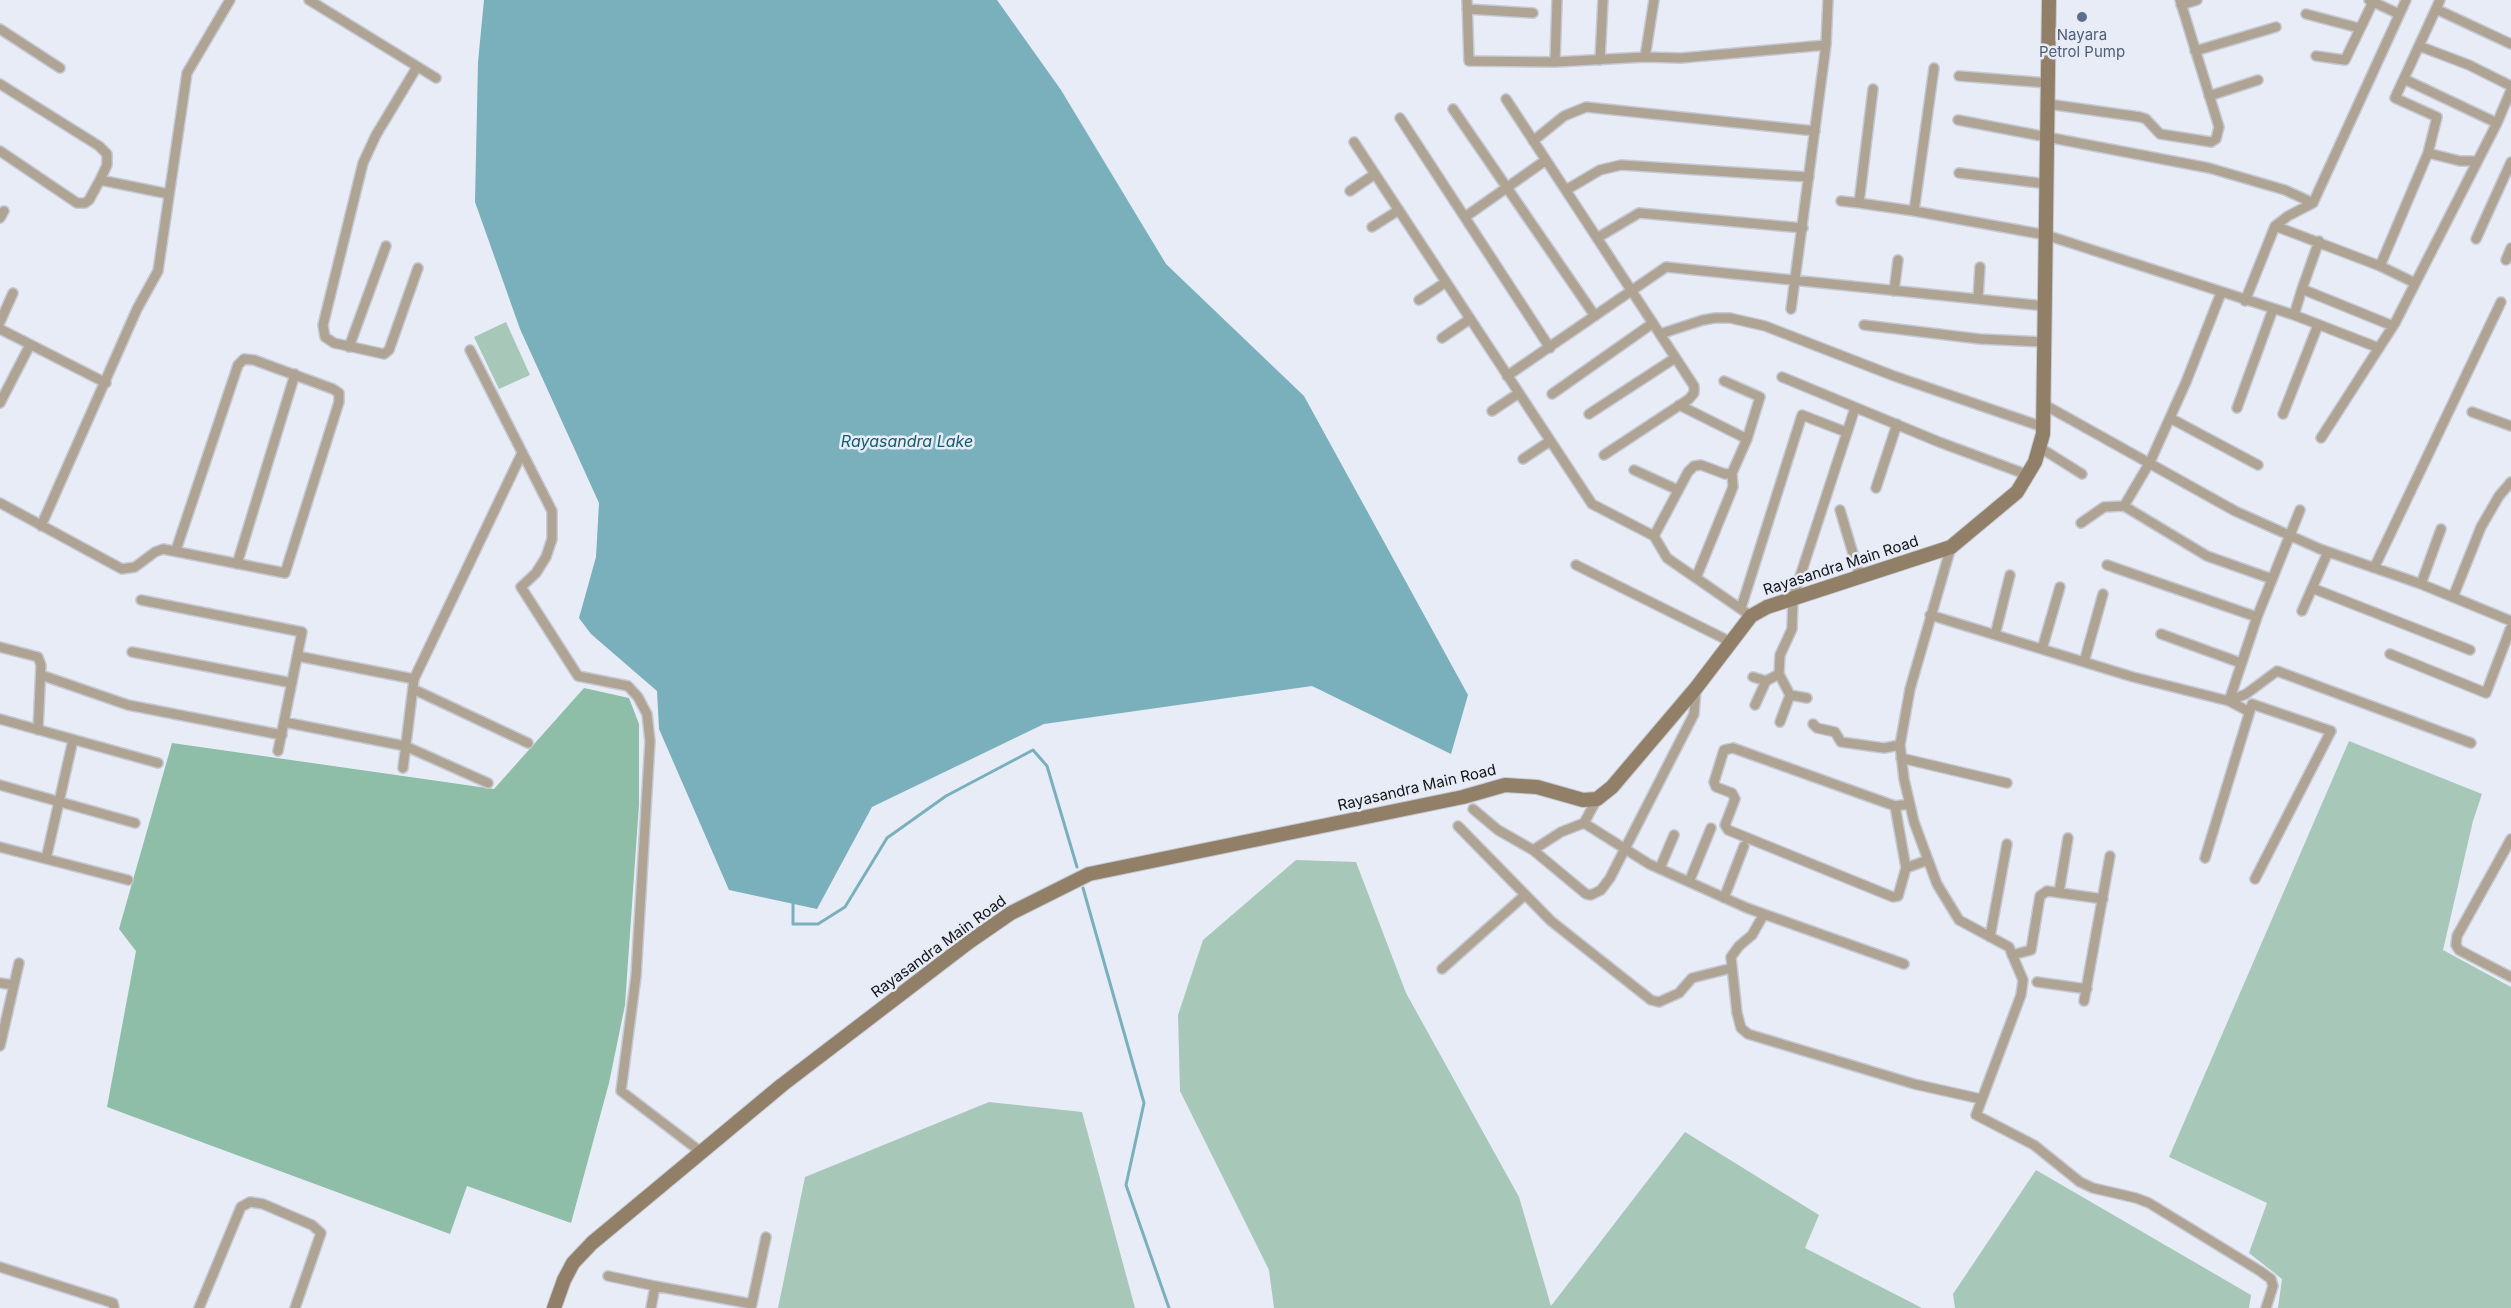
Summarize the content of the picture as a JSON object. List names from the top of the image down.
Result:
{
  "streets": {
    "street": ["Rayasandra Main Road"]
  },
  "water": ["Rayasandra Lake"],
  "places": ["Nayara Petrol Pump"]
}
